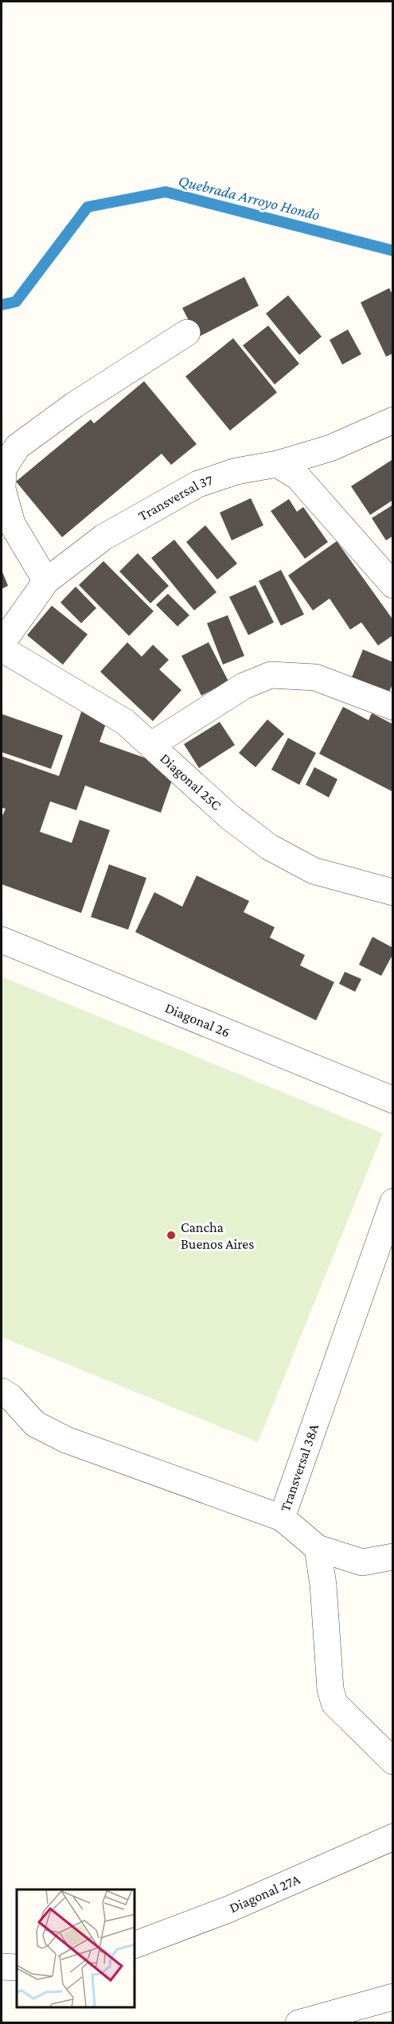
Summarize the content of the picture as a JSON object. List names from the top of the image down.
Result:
{
  "streets": {
    "street": [
      "Transversal 37",
      "Diagonal 25C",
      "Diagonal 26",
      "Transversal 38A",
      "Diagonal 27A"
    ]
  },
  "water": ["Quebrada Arroyo Hondo"],
  "places": ["Cancha Buenos Aires"]
}
